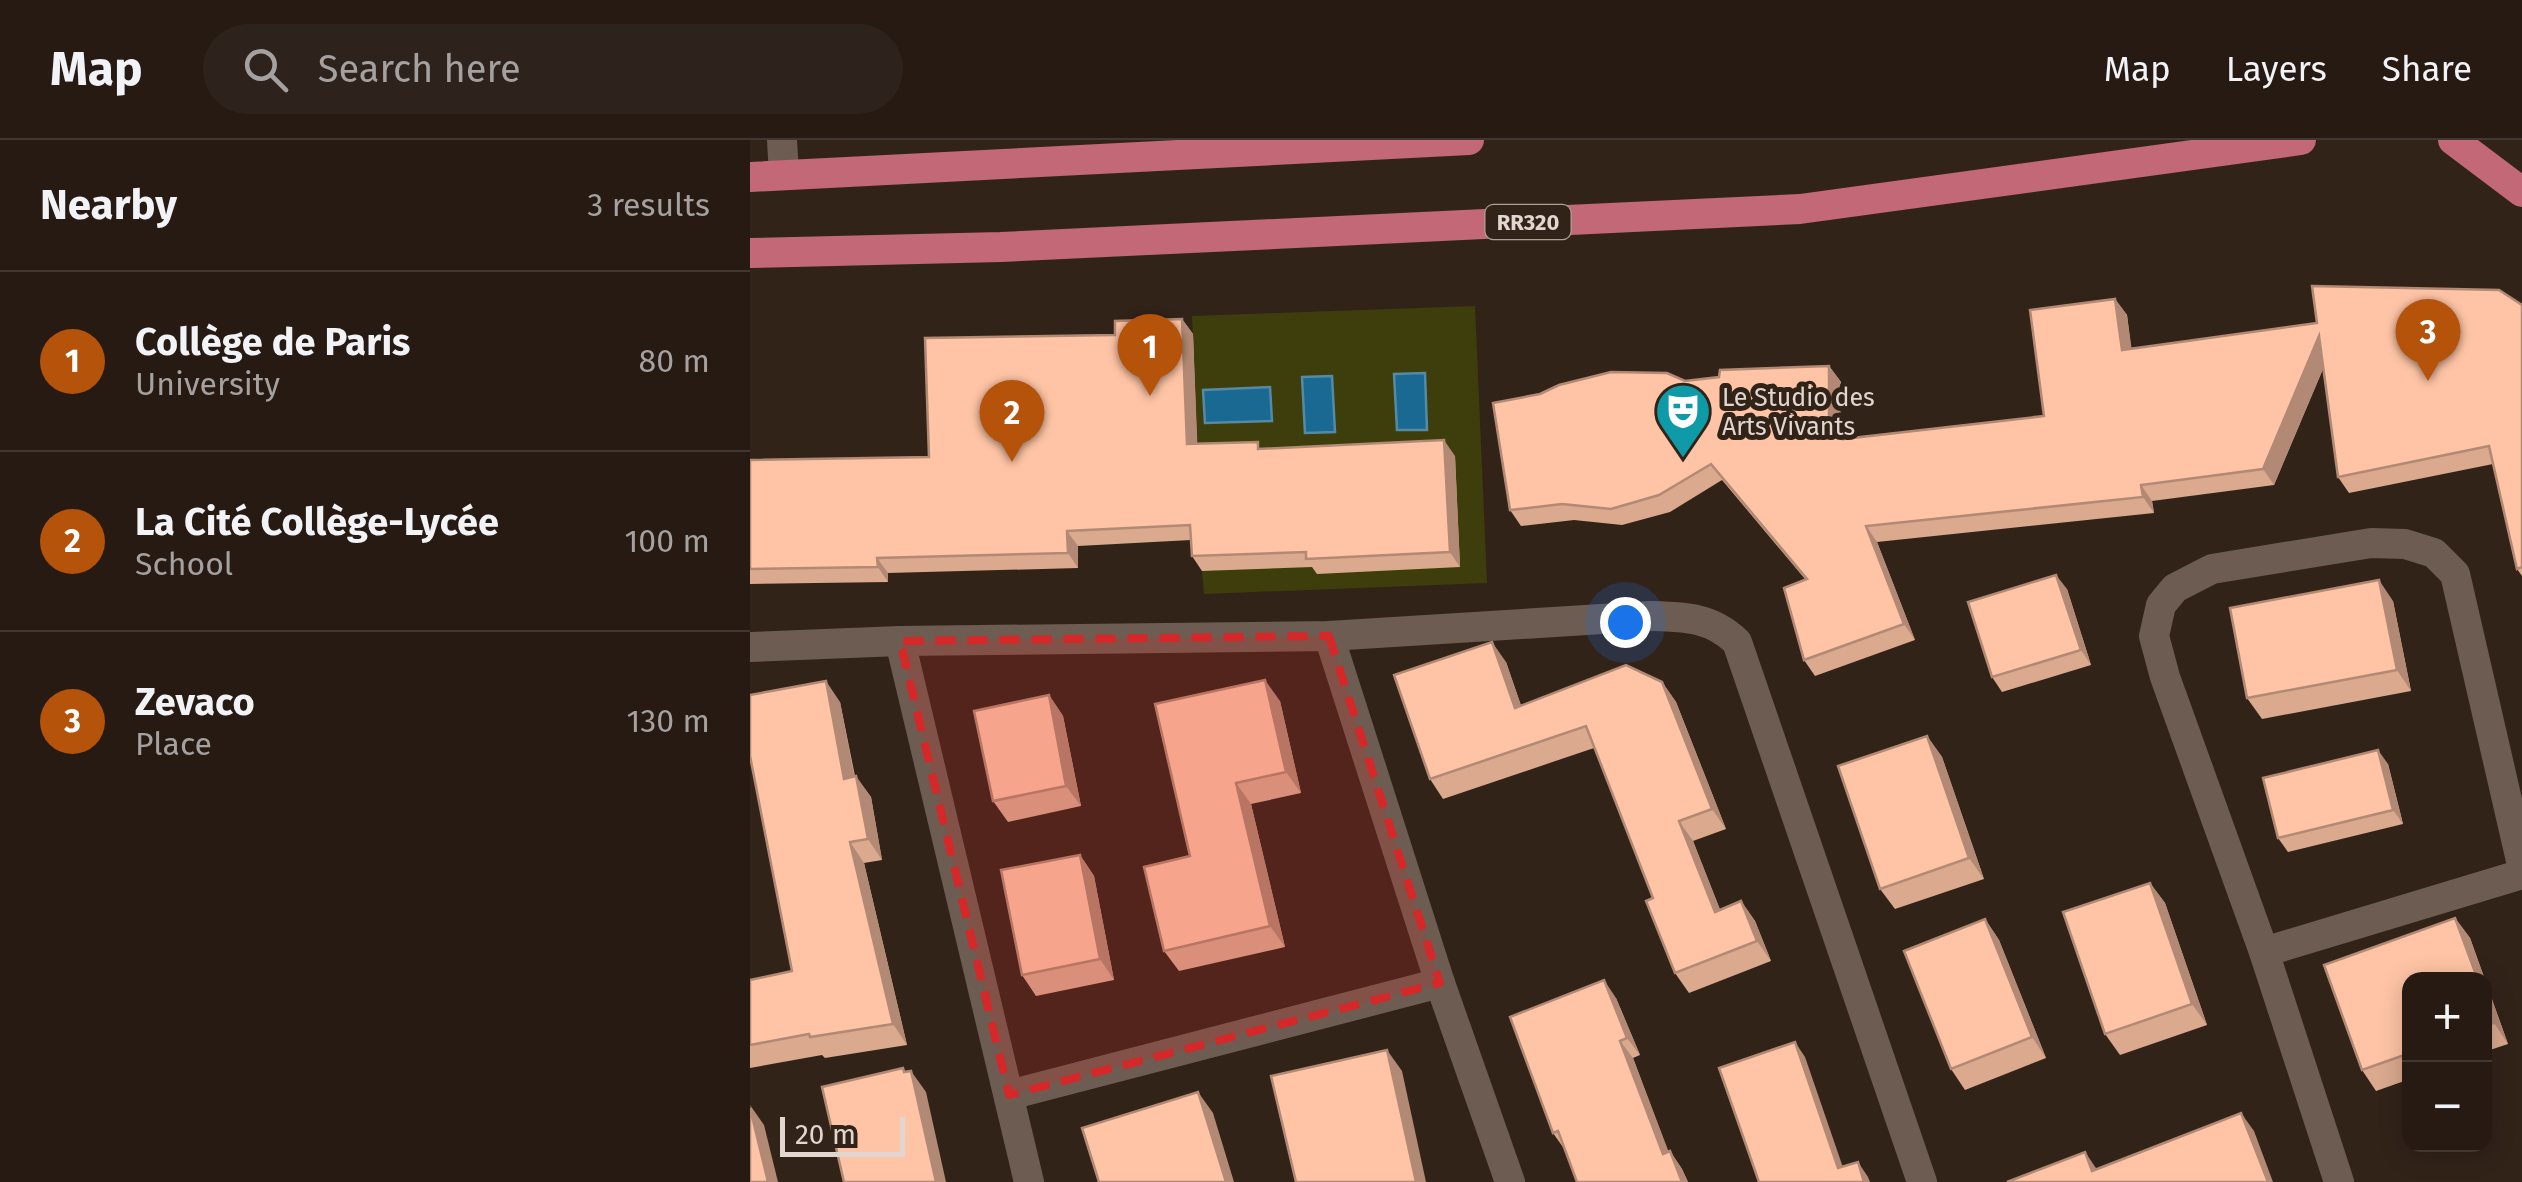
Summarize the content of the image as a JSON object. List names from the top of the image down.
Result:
{
  "streets": {
    "main road": ["RR320"]
  },
  "places": {
    "theatre": ["Le Studio des Arts Vivants"]
  },
  "scale_bar": "20 m",
  "page": {
    "header": "Map",
    "search": "Search here",
    "nav": ["Map", "Layers", "Share"],
    "heading": ["Nearby", "3 results"],
    "list": [
      {
        "mark": "1",
        "name": "Collège de Paris",
        "note": "University",
        "value": "80 m"
      },
      {
        "mark": "2",
        "name": "La Cité Collège-Lycée",
        "note": "School",
        "value": "100 m"
      },
      {
        "mark": "3",
        "name": "Zevaco",
        "note": "Place",
        "value": "130 m"
      }
    ],
    "pins": ["3", "1", "2"],
    "map_buttons": ["+", "−"],
    "scale": "20 m"
  }
}
